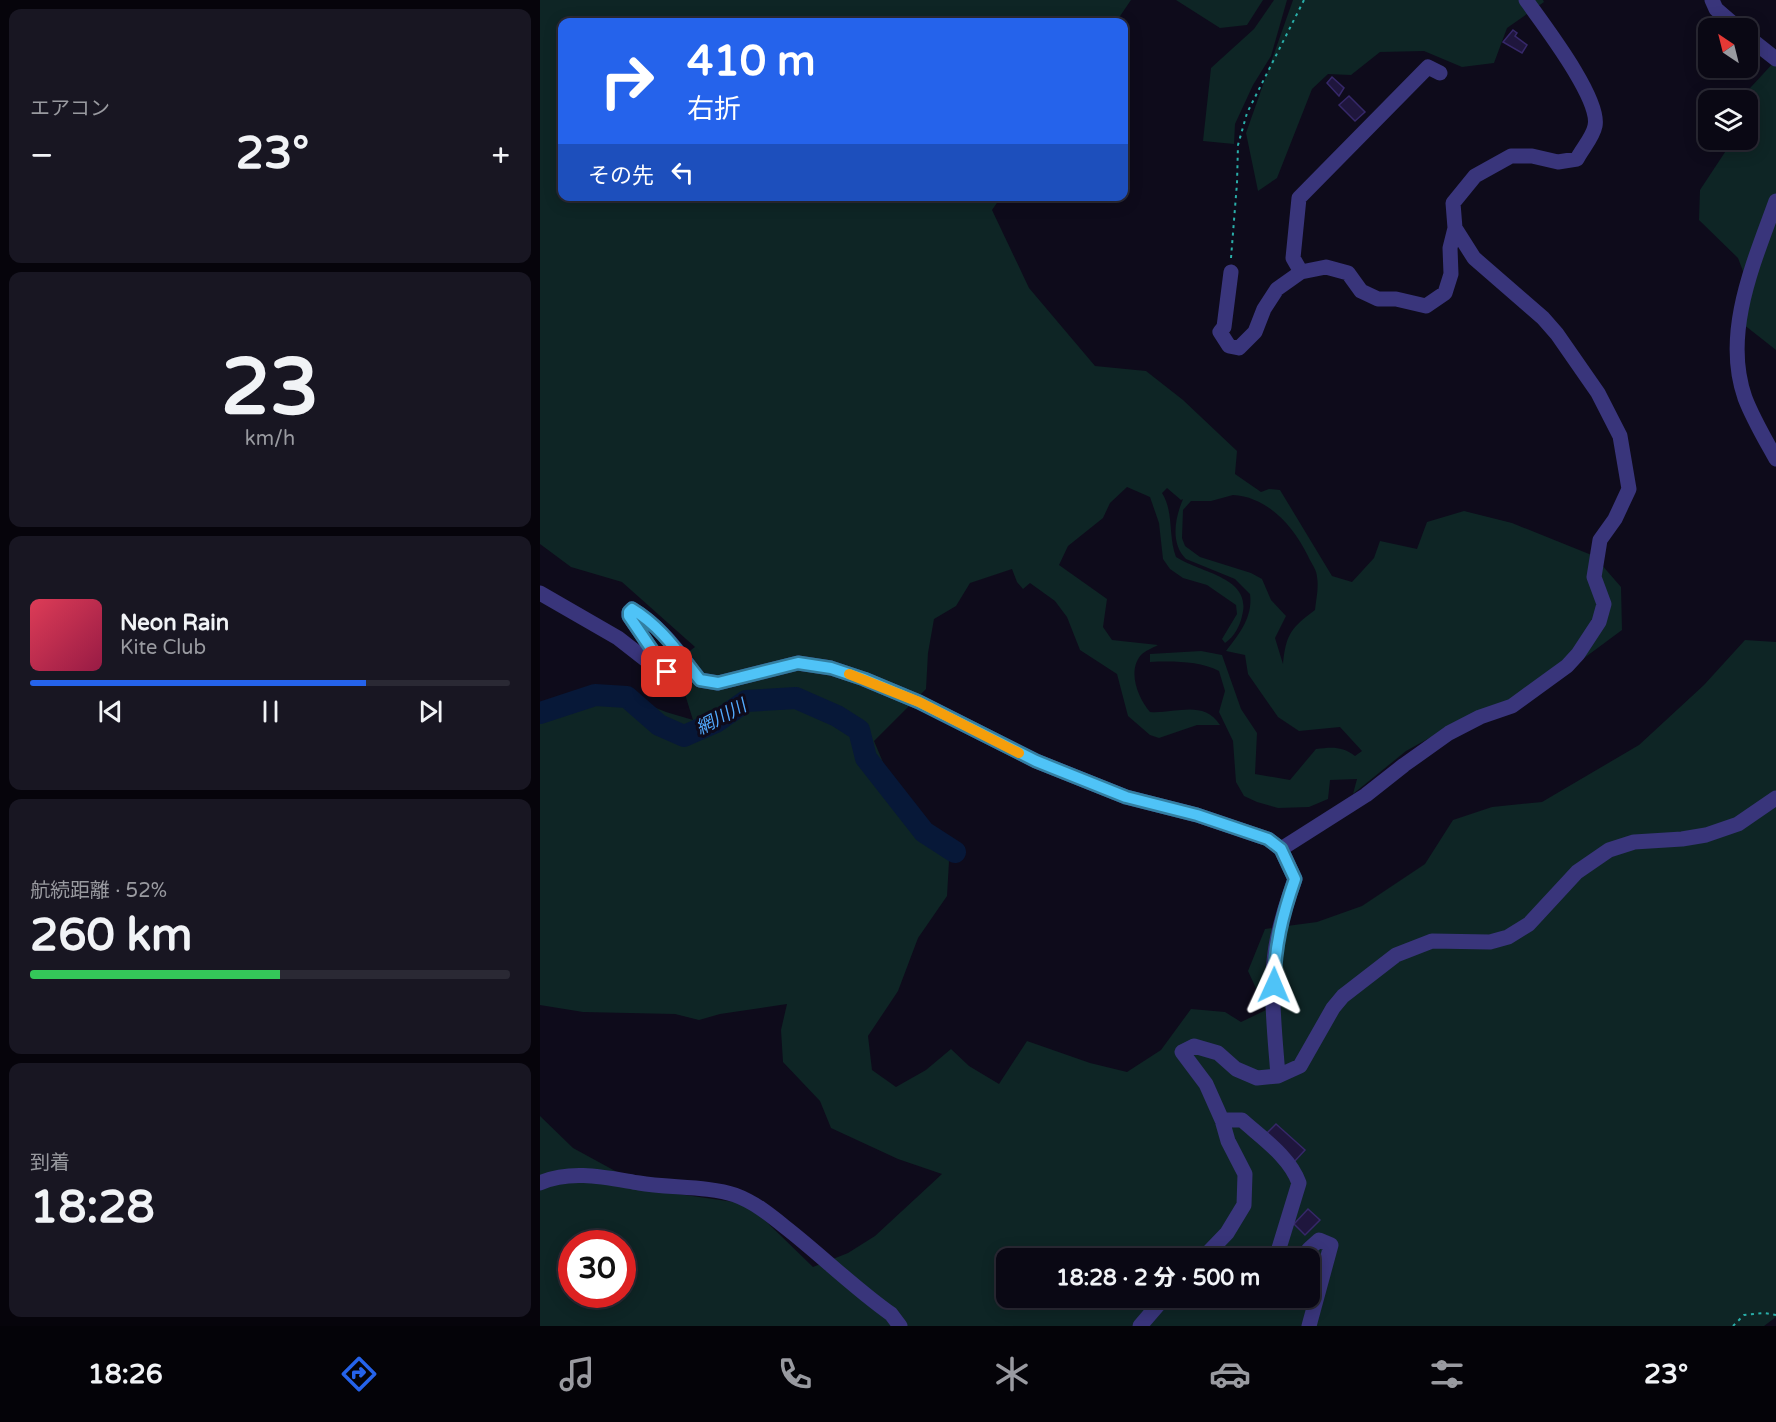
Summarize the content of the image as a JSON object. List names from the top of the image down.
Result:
{
  "water": ["網川川"],
  "north": "top left",
  "page": {
    "tile": [
      "エアコン",
      ["23", "km/h"],
      ["航続距離 · 52%", "260 km"],
      ["到着", "18:28"]
    ],
    "turn": ["410 m", "右折"],
    "heat": ["−", "23°", "+"],
    "then": "その先",
    "song": ["Neon Rain", "Kite Club"],
    "limit": "30",
    "trip": "18:28 · 2 分 · 500 m",
    "tabs": ["18:26", "23°"]
  }
}
